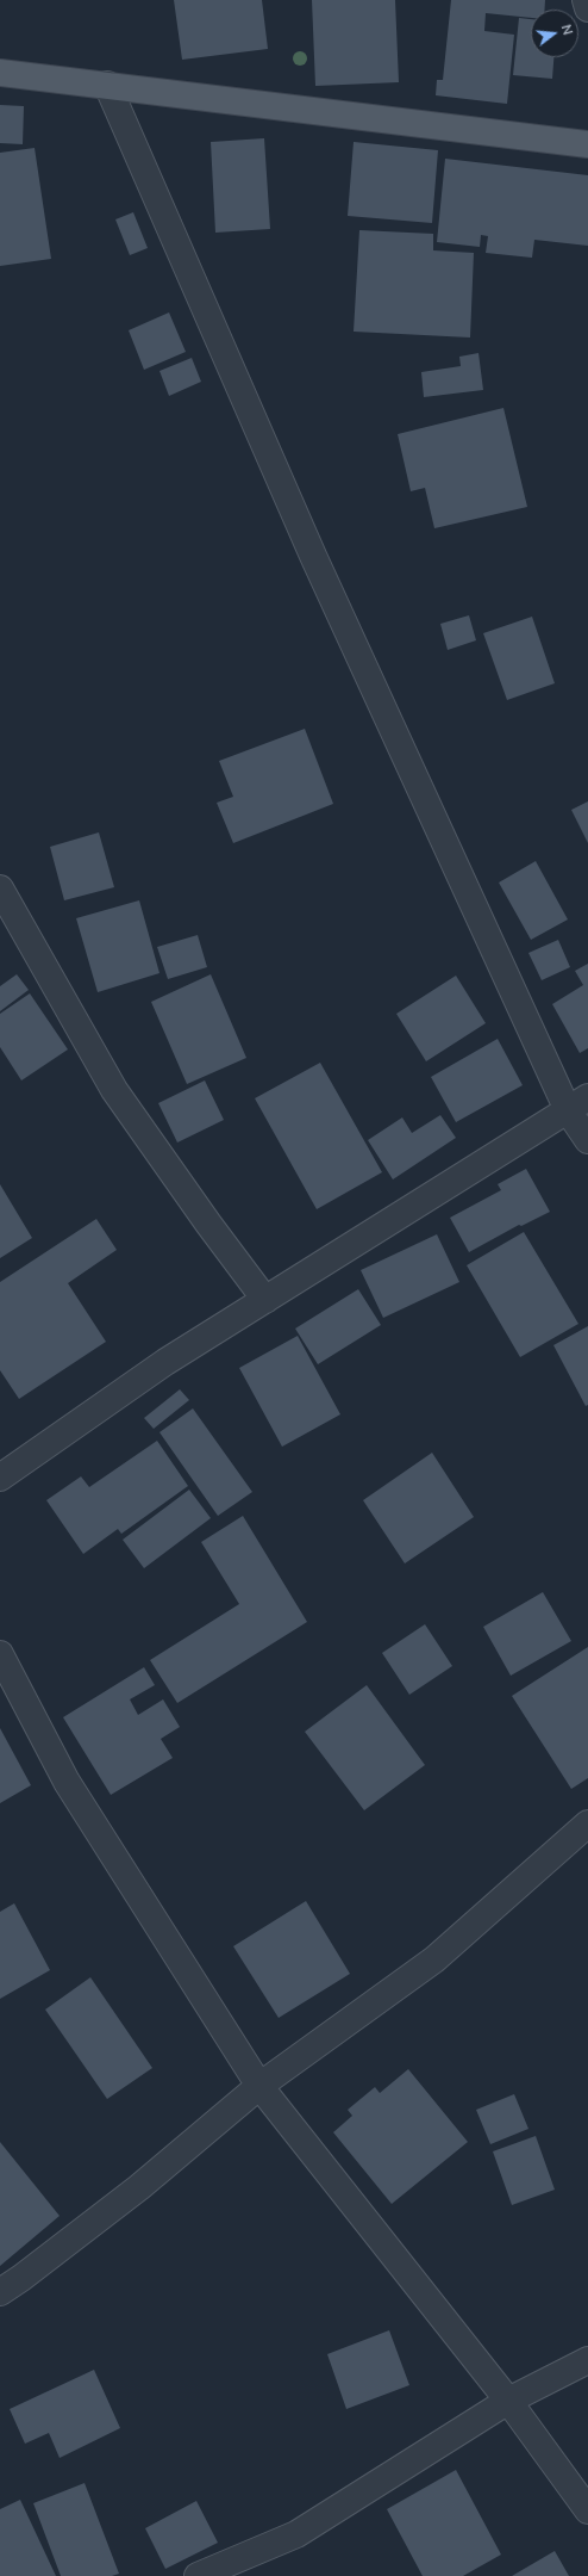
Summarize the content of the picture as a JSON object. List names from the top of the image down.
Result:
{
  "north": "right"
}
